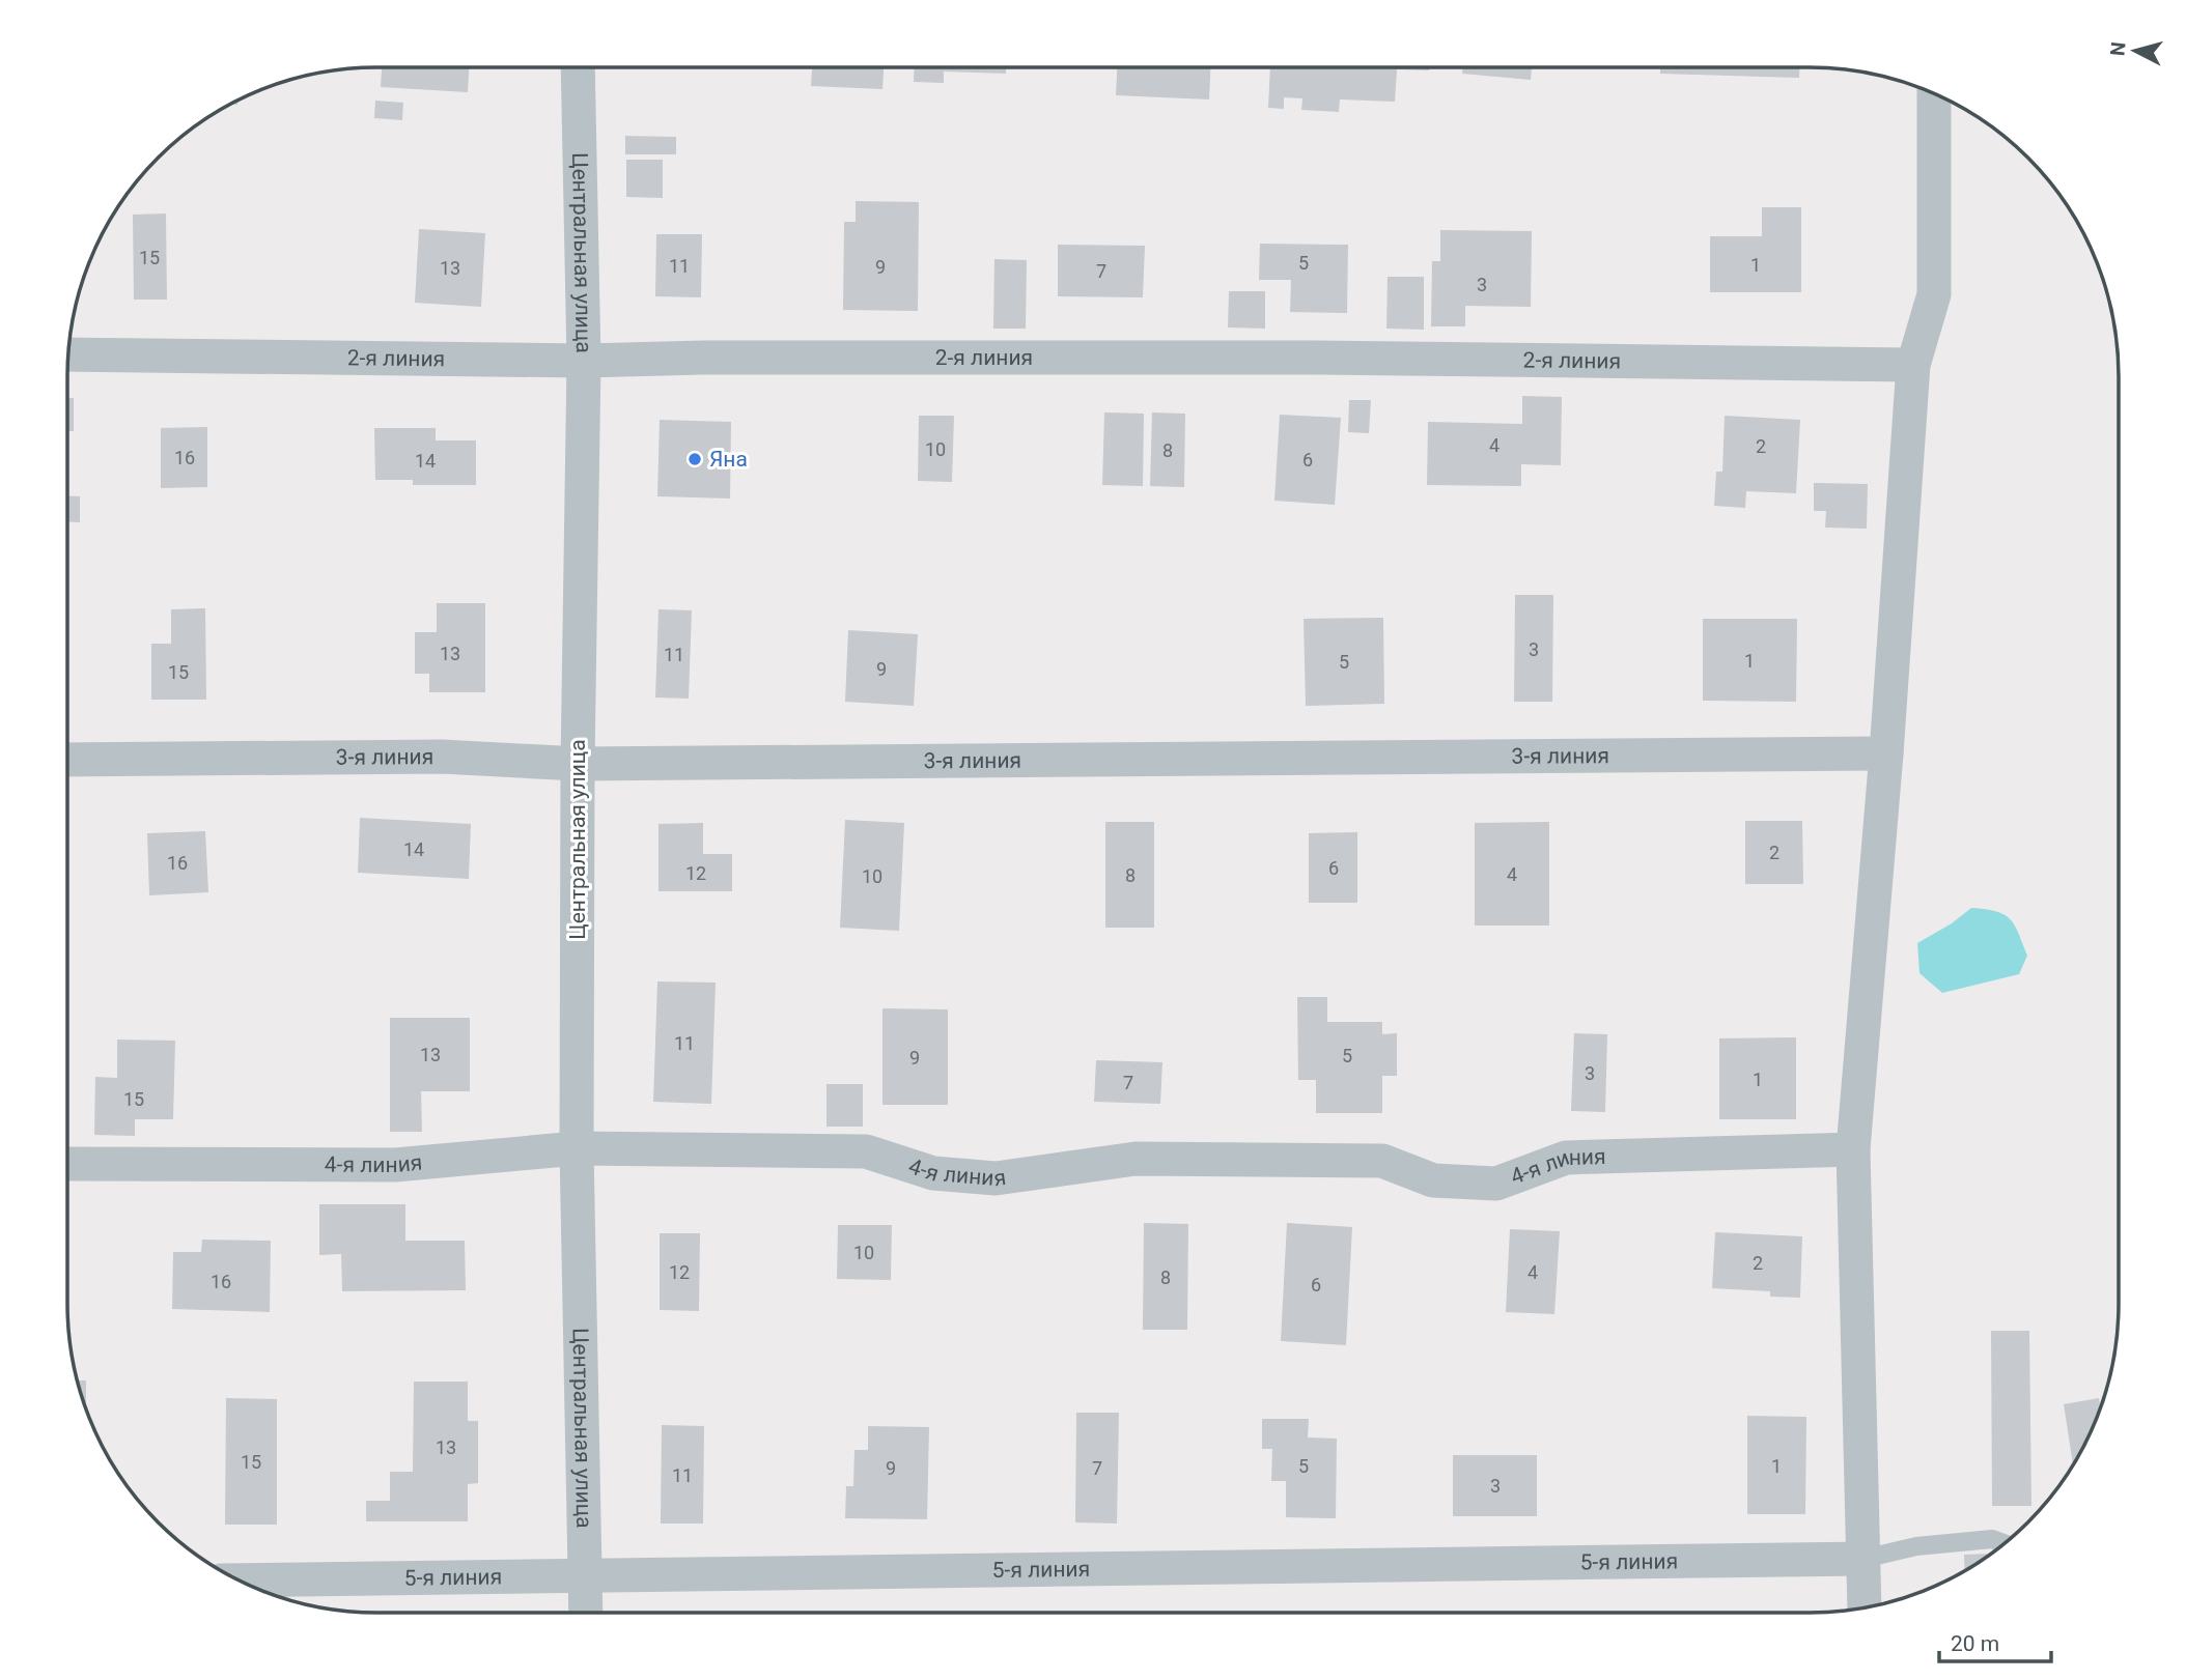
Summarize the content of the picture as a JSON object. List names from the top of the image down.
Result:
{
  "streets": {
    "street": [
      "Центральная улица",
      "2-я линия",
      "3-я линия",
      "4-я линия",
      "5-я линия"
    ]
  },
  "crossings": [
    ["Центральная улица", "2-я линия"],
    ["Центральная улица", "3-я линия"],
    ["Центральная улица", "4-я линия"],
    ["Центральная улица", "5-я линия"]
  ],
  "places": ["Яна"],
  "house_numbers": [
    "15",
    "5",
    "1",
    "11",
    "9",
    "13",
    "7",
    "3",
    "4",
    "2",
    "10",
    "8",
    "16",
    "6",
    "14",
    "3",
    "13",
    "11",
    "1",
    "5",
    "9",
    "15",
    "14",
    "2",
    "16",
    "6",
    "12",
    "4",
    "8",
    "10",
    "11",
    "13",
    "5",
    "9",
    "3",
    "1",
    "7",
    "15",
    "10",
    "2",
    "12",
    "4",
    "8",
    "16",
    "6",
    "13",
    "15",
    "5",
    "1",
    "9",
    "7",
    "11",
    "3"
  ],
  "scale_bar": "20 m",
  "north": "left"
}
